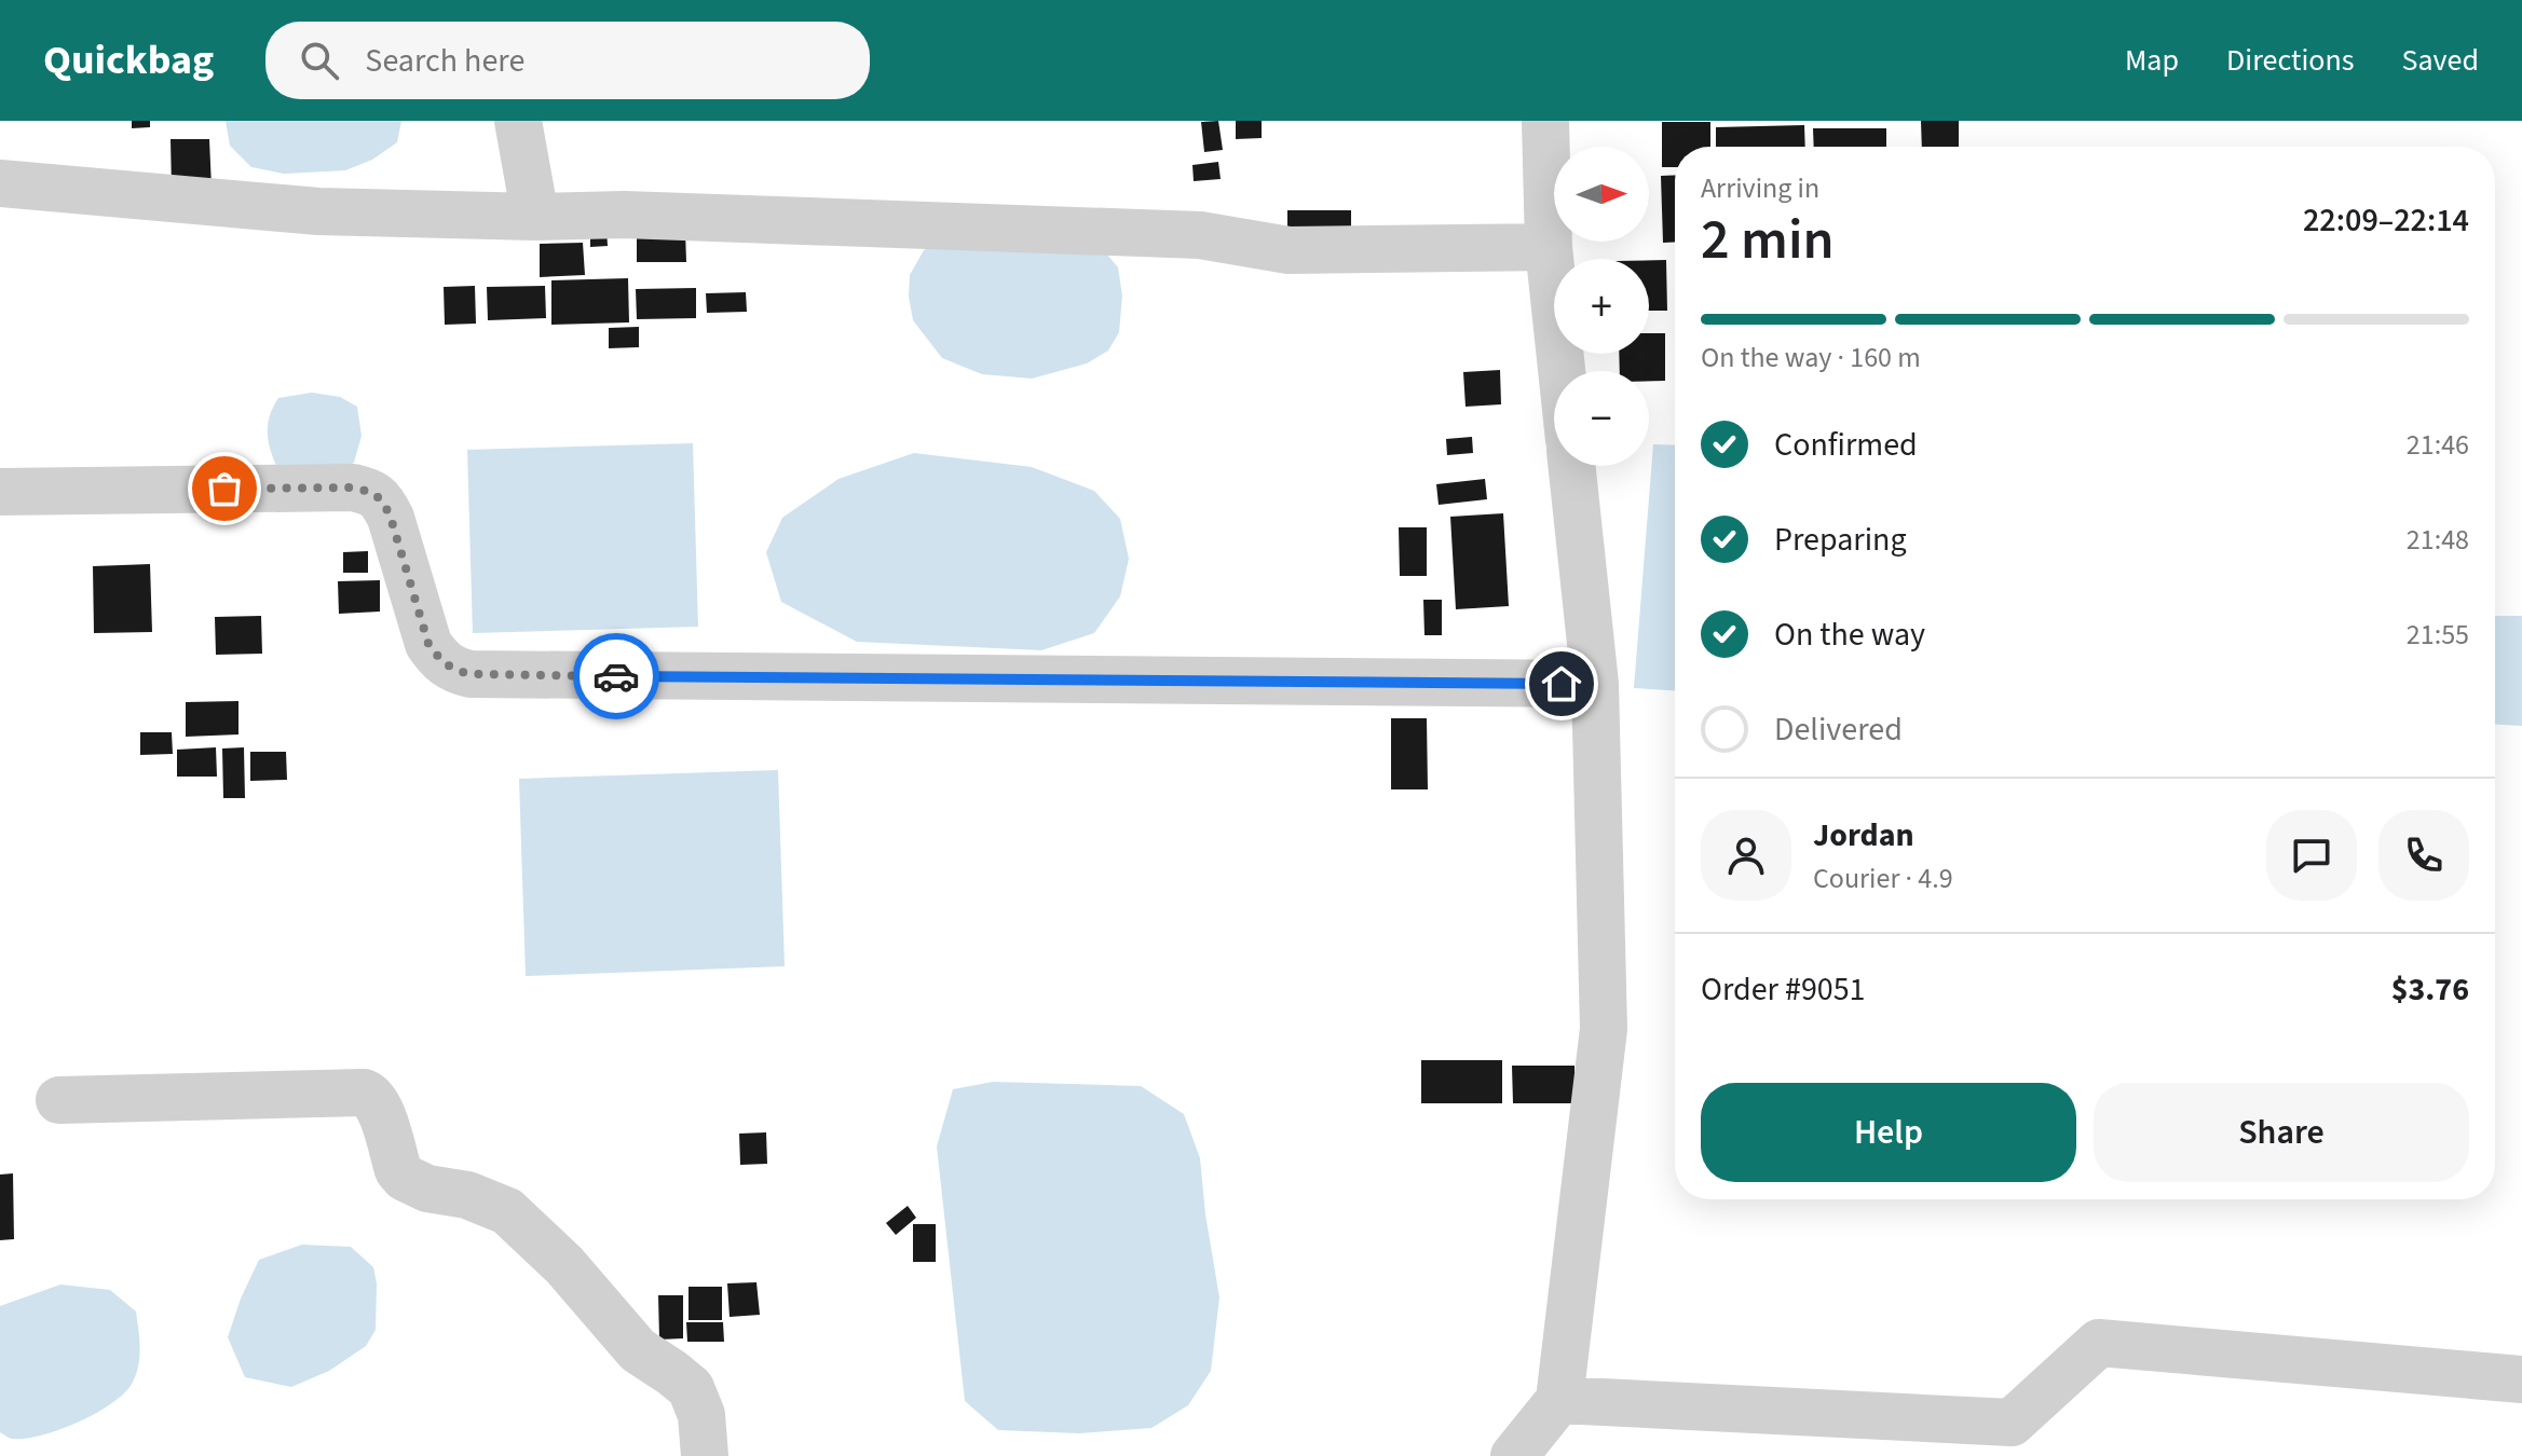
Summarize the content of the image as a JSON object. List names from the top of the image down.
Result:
{
  "north": "right",
  "page": {
    "header": "Quickbag",
    "search": "Search here",
    "nav": ["Map", "Directions", "Saved"],
    "map_buttons": ["+", "−"],
    "heading": ["2 min", "Arriving in", "22:09–22:14"],
    "panel": [
      "Jordan",
      "Courier · 4.9",
      "Order #9051",
      "$3.76"
    ],
    "bar": "On the way · 160 m",
    "list": [
      ["Confirmed", "21:46"],
      ["Preparing", "21:48"],
      ["On the way", "21:55"],
      "Delivered"
    ],
    "buttons": ["Help", "Share"]
  }
}
